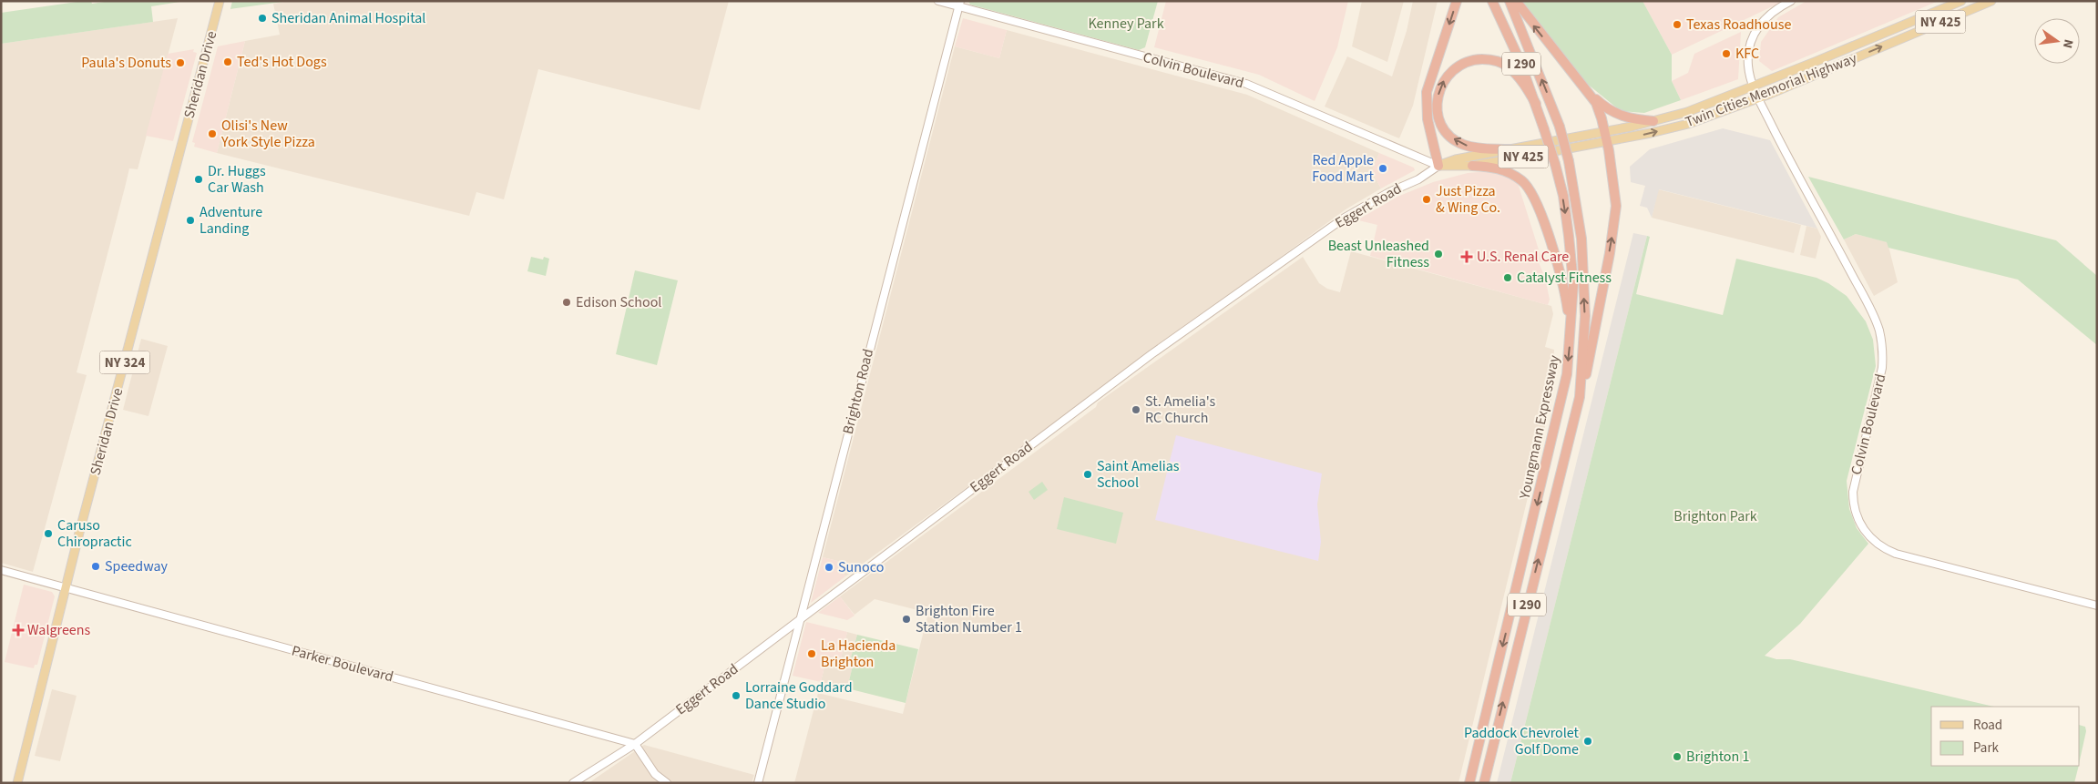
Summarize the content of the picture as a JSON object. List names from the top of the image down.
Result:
{
  "streets": {
    "highway": ["I 290", "Youngmann Expressway"],
    "main road": [
      "NY 425",
      "Sheridan Drive",
      "Twin Cities Memorial Highway",
      "NY 324"
    ],
    "street": [
      "Colvin Boulevard",
      "Eggert Road",
      "Brighton Road",
      "Parker Boulevard"
    ]
  },
  "crossings": [
    ["Colvin Boulevard", "Twin Cities Memorial Highway"],
    ["Colvin Boulevard", "Eggert Road"],
    ["Colvin Boulevard", "Brighton Road"],
    ["Sheridan Drive", "Parker Boulevard"],
    ["Twin Cities Memorial Highway", "Eggert Road"],
    ["Eggert Road", "Brighton Road"],
    ["Eggert Road", "Parker Boulevard"]
  ],
  "parks": ["Kenney Park", "Brighton Park"],
  "places": {
    "other": [
      "Sheridan Animal Hospital",
      "Texas Roadhouse",
      "KFC",
      "Ted's Hot Dogs",
      "Paula's Donuts",
      "Olisi's New York Style Pizza",
      "Red Apple Food Mart",
      "Dr. Huggs Car Wash",
      "Just Pizza & Wing Co.",
      "Adventure Landing",
      "Beast Unleashed Fitness",
      "Catalyst Fitness",
      "Edison School",
      "St. Amelia's RC Church",
      "Saint Amelias School",
      "Caruso Chiropractic",
      "Speedway",
      "Sunoco",
      "Brighton Fire Station Number 1",
      "La Hacienda Brighton",
      "Lorraine Goddard Dance Studio",
      "Paddock Chevrolet Golf Dome",
      "Brighton 1"
    ],
    "health": ["U.S. Renal Care", "Walgreens"]
  },
  "legend": ["Road", "Park"],
  "north": "right"
}
